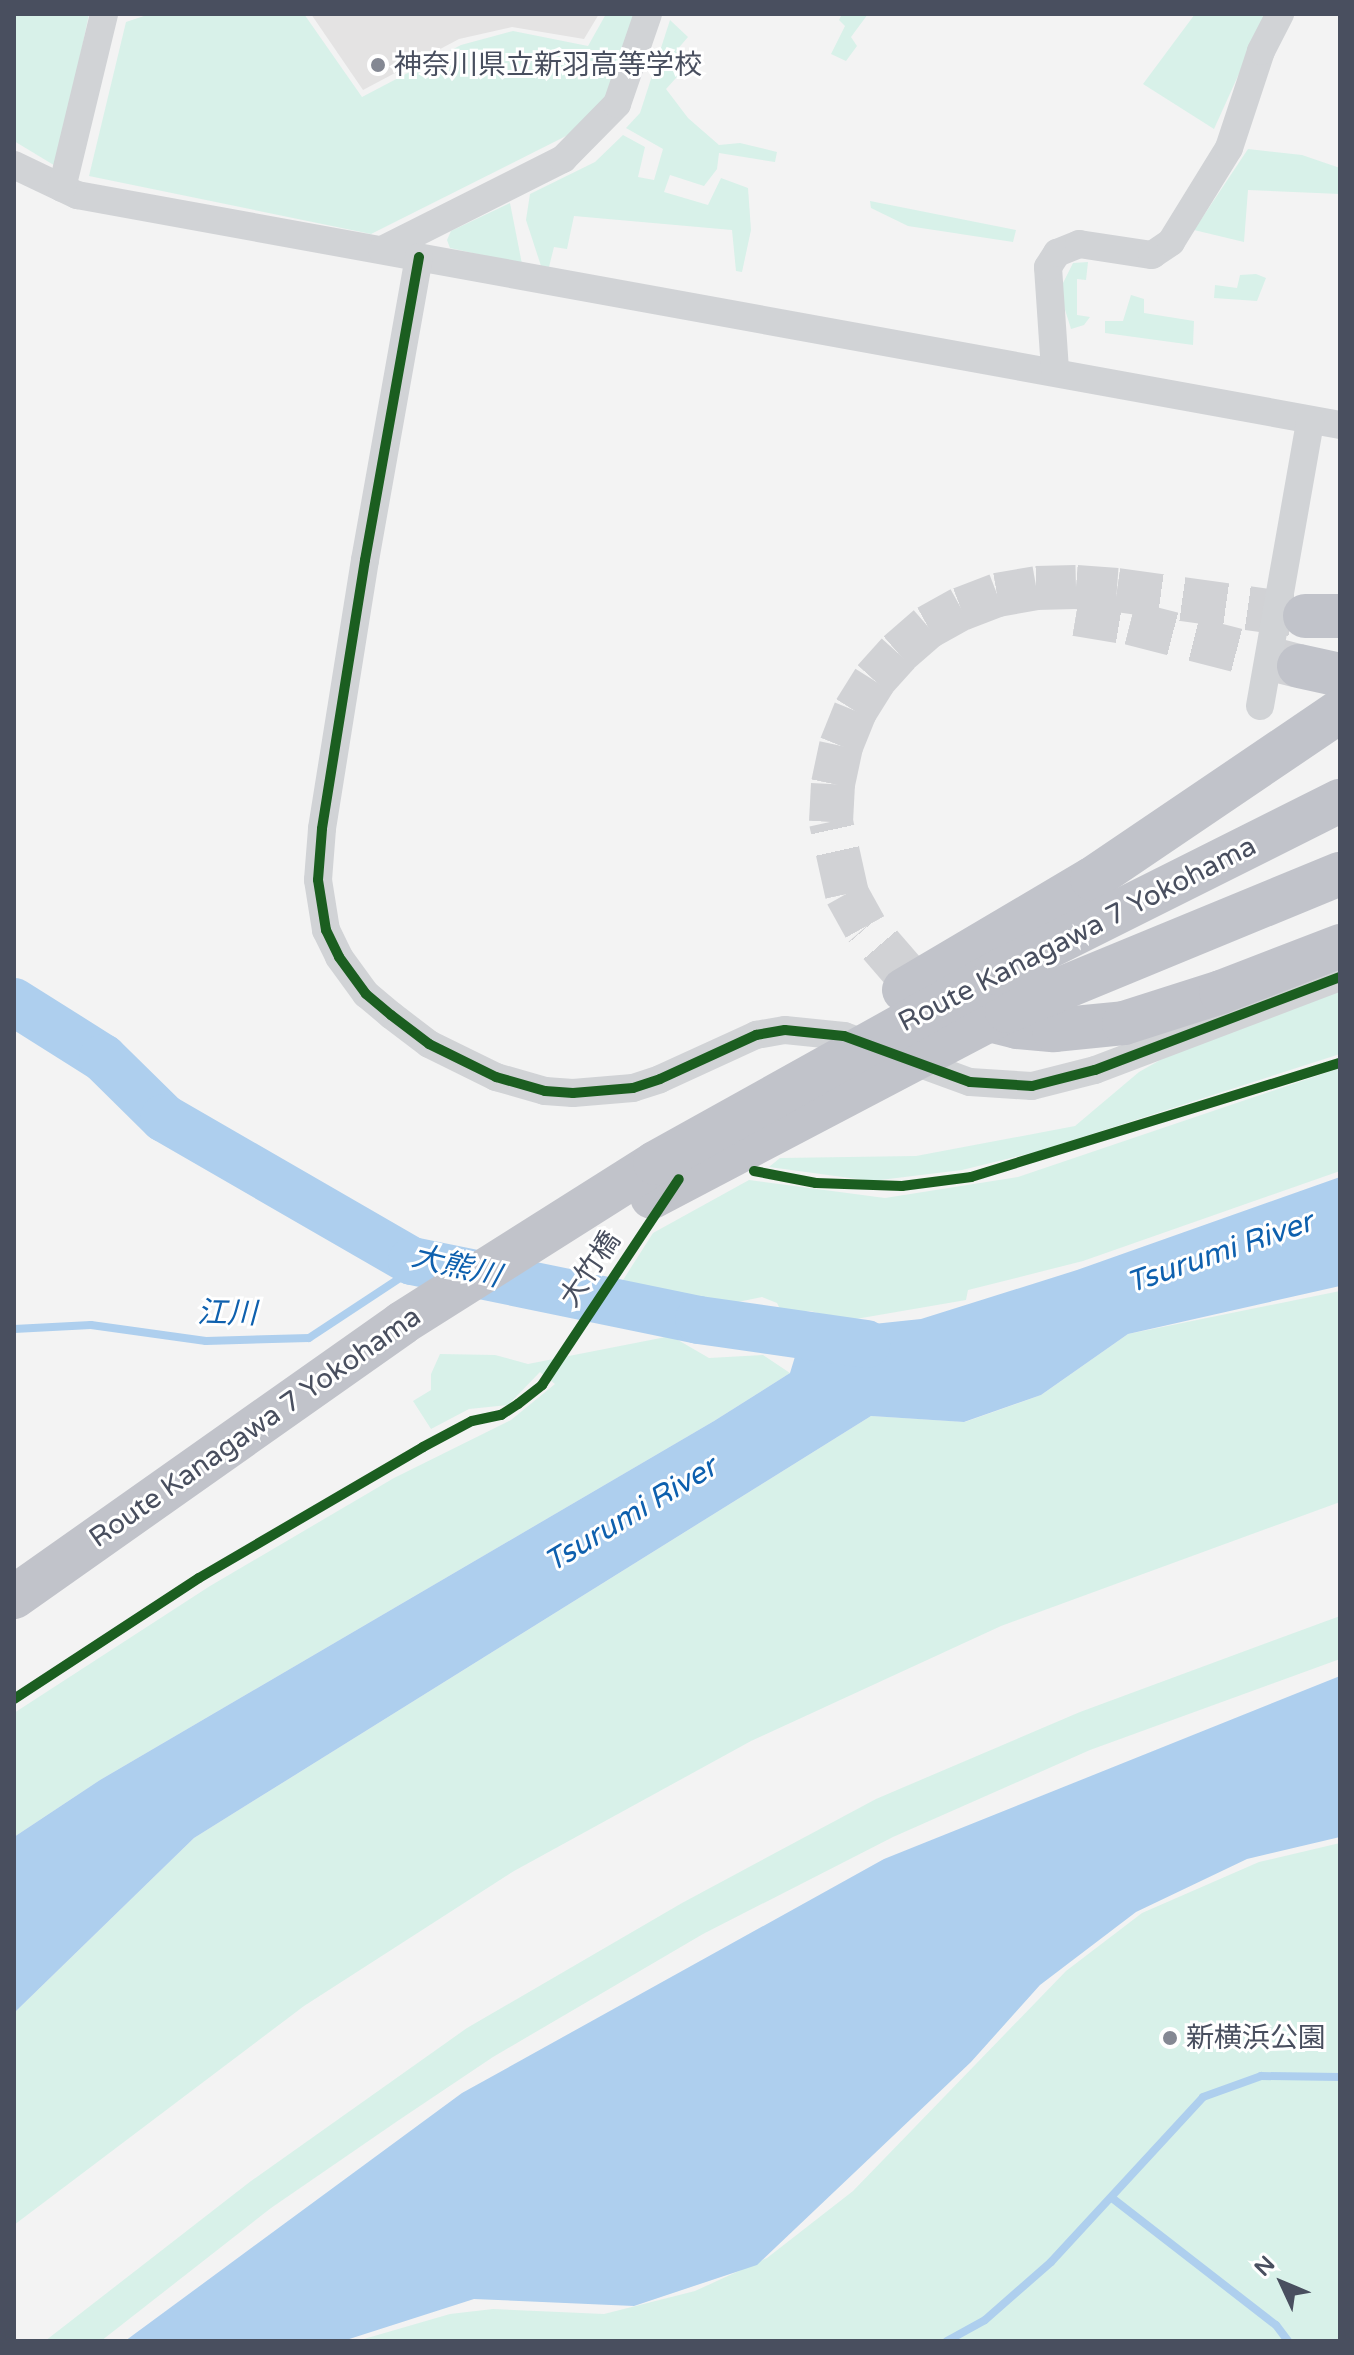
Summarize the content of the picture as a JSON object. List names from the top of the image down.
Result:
{
  "streets": {
    "highway": ["Route Kanagawa 7 Yokohama"],
    "cycle path": ["大竹橋"]
  },
  "water": ["Tsurumi River", "大熊川", "江川"],
  "places": ["神奈川県立新羽高等学校", "新横浜公園"],
  "north": "top left"
}
